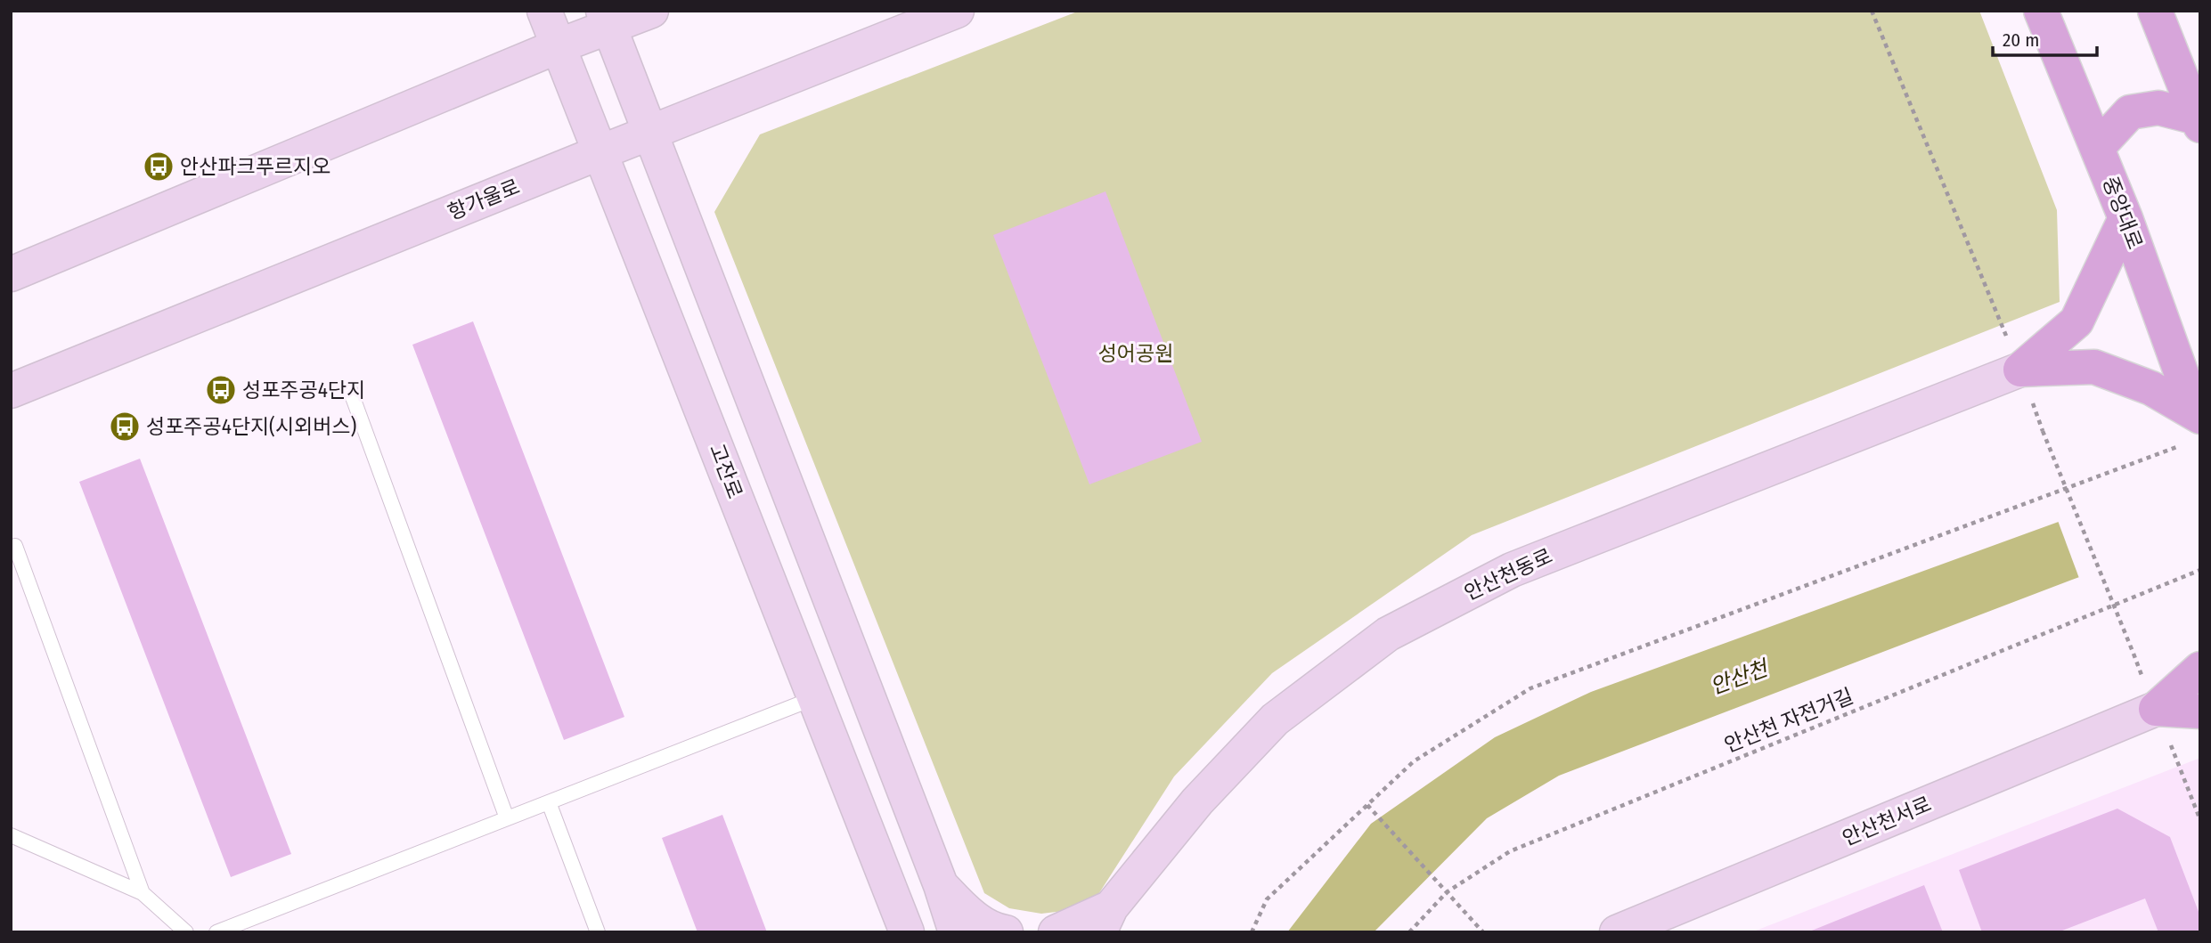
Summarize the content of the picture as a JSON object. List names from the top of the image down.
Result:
{
  "streets": {
    "main road": ["중앙대로"],
    "street": [
      "항가울로",
      "고잔로",
      "안산천동로",
      "안산천서로"
    ],
    "path": ["안산천 자전거길"]
  },
  "crossings": [
    ["항가울로", "고잔로"]
  ],
  "water": ["안산천"],
  "parks": ["성어공원"],
  "places": {
    "bus stop": ["안산파크푸르지오", "성포주공4단지", "성포주공4단지(시외버스)"]
  },
  "scale_bar": "20 m"
}
